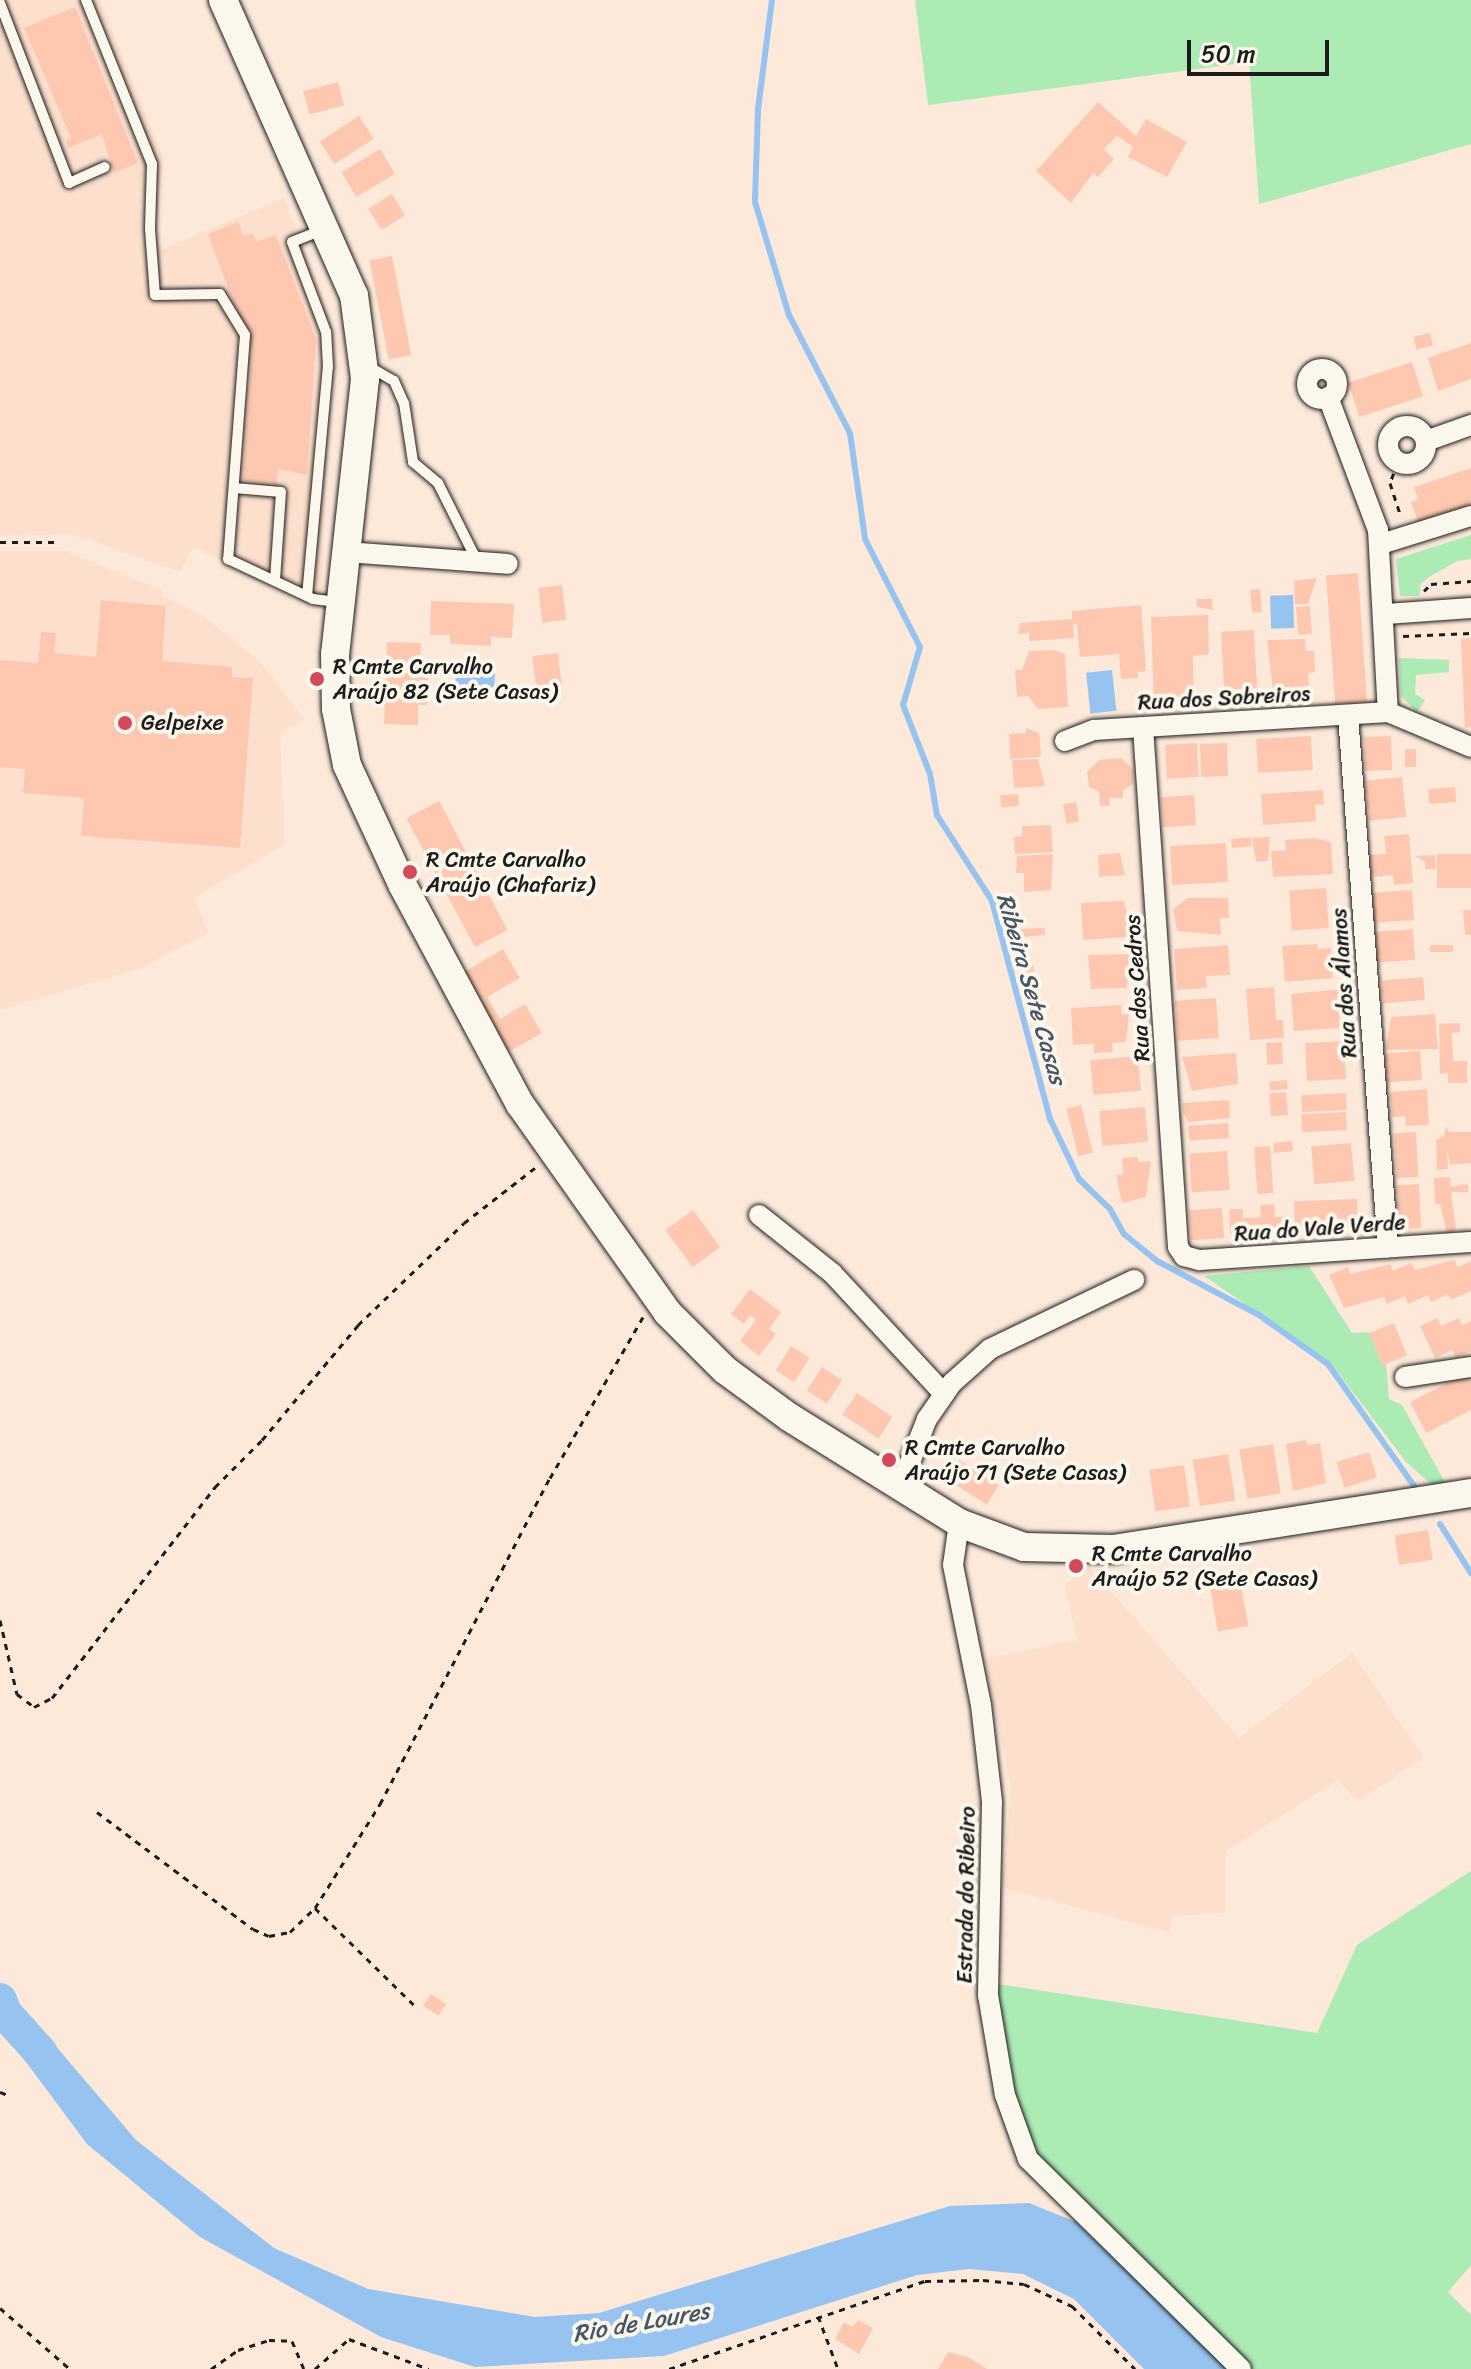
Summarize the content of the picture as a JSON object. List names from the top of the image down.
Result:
{
  "streets": {
    "street": [
      "Rua dos Sobreiros",
      "Rua dos Álamos",
      "Rua dos Cedros",
      "Rua do Vale Verde",
      "Estrada do Ribeiro"
    ]
  },
  "crossings": [
    ["Rua dos Sobreiros", "Rua dos Álamos"],
    ["Rua dos Sobreiros", "Rua dos Cedros"],
    ["Rua dos Álamos", "Rua do Vale Verde"],
    ["Rua dos Cedros", "Rua do Vale Verde"]
  ],
  "water": ["Ribeira Sete Casas", "Rio de Loures"],
  "places": [
    "R Cmte Carvalho Araújo 82 (Sete Casas)",
    "Gelpeixe",
    "R Cmte Carvalho Araújo (Chafariz)",
    "R Cmte Carvalho Araújo 71 (Sete Casas)",
    "R Cmte Carvalho Araújo 52 (Sete Casas)"
  ],
  "scale_bar": "50 m"
}
